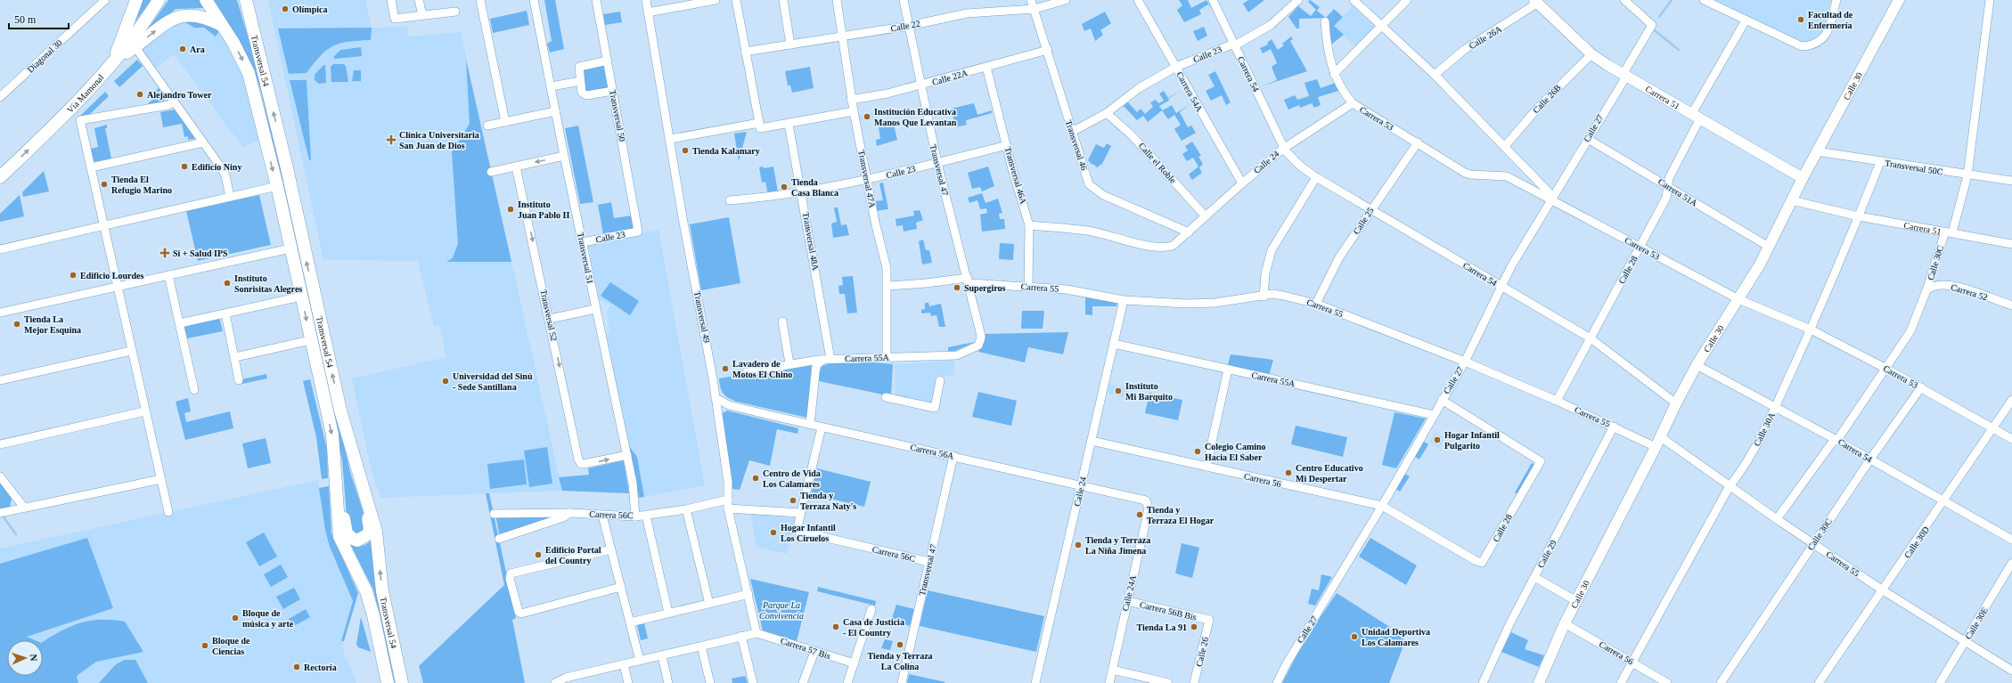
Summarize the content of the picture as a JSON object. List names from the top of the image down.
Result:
{
  "streets": {
    "main road": [
      "Transversal 54",
      "Calle 30",
      "Vía Mamonal",
      "Carrera 51"
    ],
    "street": [
      "Calle 22",
      "Calle 26A",
      "Calle 23",
      "Diagonal 30",
      "Carrera 54",
      "Calle 22A",
      "Carrera 54A",
      "Calle 26B",
      "Transversal 50",
      "Carrera 53",
      "Calle 27",
      "Transversal 46",
      "Calle 24",
      "Calle el Roble",
      "Transversal 50C",
      "Transversal 47",
      "Transversal 46A",
      "Transversal 47A",
      "Carrera 51A",
      "Calle 25",
      "Transversal 48A",
      "Transversal 51",
      "Calle 30C",
      "Calle 28",
      "Carrera 55",
      "Carrera 52",
      "Transversal 52",
      "Transversal 49",
      "Carrera 55A",
      "Calle 30A",
      "Carrera 56A",
      "Carrera 56",
      "Carrera 56C",
      "Calle 30D",
      "Calle 29",
      "Calle 24A",
      "Carrera 56B Bis",
      "Calle 30E",
      "Carrera 57 Bis",
      "Calle 26"
    ]
  },
  "crossings": [
    ["Calle 22", "Transversal 46"],
    ["Calle 22", "Transversal 47"],
    ["Calle 22", "Transversal 47A"],
    ["Calle 26A", "Carrera 51"],
    ["Calle 26A", "Carrera 53"],
    ["Calle 23", "Carrera 54"],
    ["Calle 23", "Carrera 54A"],
    ["Calle 23", "Transversal 50"],
    ["Calle 23", "Transversal 46"],
    ["Calle 23", "Calle el Roble"],
    ["Calle 23", "Transversal 47"],
    ["Calle 23", "Transversal 46A"],
    ["Calle 23", "Transversal 47A"],
    ["Calle 23", "Transversal 48A"],
    ["Calle 23", "Transversal 51"],
    ["Carrera 54", "Calle 30"],
    ["Carrera 54", "Calle 27"],
    ["Carrera 54", "Calle 24"],
    ["Carrera 54", "Calle 25"],
    ["Carrera 54", "Calle 30C"],
    ["Carrera 54", "Calle 28"],
    ["Carrera 54", "Calle 30A"],
    ["Carrera 54", "Calle 30D"],
    ["Calle 22A", "Transversal 46"],
    ["Calle 22A", "Transversal 47"],
    ["Calle 22A", "Transversal 46A"],
    ["Calle 22A", "Transversal 47A"],
    ["Calle 30", "Carrera 51"],
    ["Calle 30", "Carrera 53"],
    ["Calle 30", "Transversal 50C"],
    ["Calle 30", "Carrera 51A"],
    ["Calle 30", "Carrera 55"],
    ["Calle 30", "Carrera 56"],
    ["Carrera 54A", "Calle 24"],
    ["Carrera 51", "Calle 26B"],
    ["Carrera 51", "Calle 27"],
    ["Carrera 51", "Calle 30C"],
    ["Carrera 51", "Calle 28"],
    ["Carrera 51", "Calle 30A"],
    ["Calle 26B", "Carrera 53"],
    ["Carrera 53", "Calle 27"],
    ["Carrera 53", "Calle 24"],
    ["Carrera 53", "Calle 25"],
    ["Carrera 53", "Calle 30C"],
    ["Carrera 53", "Calle 28"],
    ["Carrera 53", "Calle 30A"],
    ["Carrera 53", "Calle 30D"],
    ["Calle 27", "Carrera 51A"],
    ["Calle 27", "Calle 28"],
    ["Calle 27", "Carrera 55"],
    ["Calle 27", "Carrera 55A"],
    ["Calle 27", "Carrera 56"],
    ["Transversal 46", "Calle 24"],
    ["Calle 24", "Calle el Roble"],
    ["Calle 24", "Transversal 46A"],
    ["Calle 24", "Carrera 55"],
    ["Calle 24", "Carrera 55A"],
    ["Calle 24", "Carrera 56A"],
    ["Calle 24", "Carrera 56"],
    ["Transversal 50C", "Calle 30C"],
    ["Transversal 50C", "Calle 30A"],
    ["Transversal 47", "Carrera 55"],
    ["Transversal 47", "Carrera 55A"],
    ["Transversal 47", "Carrera 56A"],
    ["Transversal 47", "Carrera 56C"],
    ["Transversal 46A", "Carrera 55"],
    ["Transversal 47A", "Carrera 55"],
    ["Transversal 47A", "Carrera 55A"],
    ["Carrera 51A", "Calle 28"],
    ["Calle 25", "Carrera 55"],
    ["Transversal 48A", "Carrera 55A"],
    ["Transversal 51", "Transversal 52"],
    ["Transversal 51", "Carrera 56C"],
    ["Calle 30C", "Carrera 55"],
    ["Calle 30C", "Carrera 52"],
    ["Calle 28", "Carrera 55"],
    ["Calle 28", "Carrera 56"],
    ["Carrera 55", "Calle 30A"],
    ["Carrera 55", "Calle 30D"],
    ["Carrera 55", "Calle 29"],
    ["Carrera 55", "Calle 30E"],
    ["Transversal 49", "Carrera 56A"],
    ["Transversal 49", "Carrera 56C"],
    ["Transversal 49", "Carrera 57 Bis"],
    ["Calle 30A", "Carrera 56"],
    ["Carrera 56A", "Calle 24A"],
    ["Calle 24A", "Carrera 56B Bis"],
    ["Carrera 56B Bis", "Calle 26"]
  ],
  "one_way": ["Vía Mamonal", "Transversal 52"],
  "parks": ["Parque La Convivencia"],
  "places": {
    "other": [
      "Olímpica",
      "Facultad de Enfermería",
      "Ara",
      "Alejandro Tower",
      "Institución Educativa Manos Que Levantan",
      "Tienda Kalamary",
      "Edificio Niny",
      "Tienda El Refugio Marino",
      "Tienda Casa Blanca",
      "Instituto Juan Pablo II",
      "Edificio Lourdes",
      "Instituto Sonrisitas Alegres",
      "Supergiros",
      "Tienda La Mejor Esquina",
      "Lavadero de Motos El Chino",
      "Universidad del Sinú - Sede Santillana",
      "Instituto Mi Barquito",
      "Hogar Infantil Pulgarito",
      "Colegio Camino Hacia El Saber",
      "Centro Educativo Mi Despertar",
      "Centro de Vida Los Calamares",
      "Tienda y Terraza Naty's",
      "Tienda y Terraza El Hogar",
      "Hogar Infantil Los Ciruelos",
      "Tienda y Terraza La Niña Jimena",
      "Edificio Portal del Country",
      "Bloque de música y arte",
      "Casa de Justicia - El Country",
      "Tienda La 91",
      "Unidad Deportiva Los Calamares",
      "Tienda y Terraza La Colina",
      "Bloque de Ciencias",
      "Rectoría"
    ],
    "health": ["Clínica Universitaria San Juan de Dios", "Si + Salud IPS"]
  },
  "scale_bar": "50 m",
  "north": "right"
}
